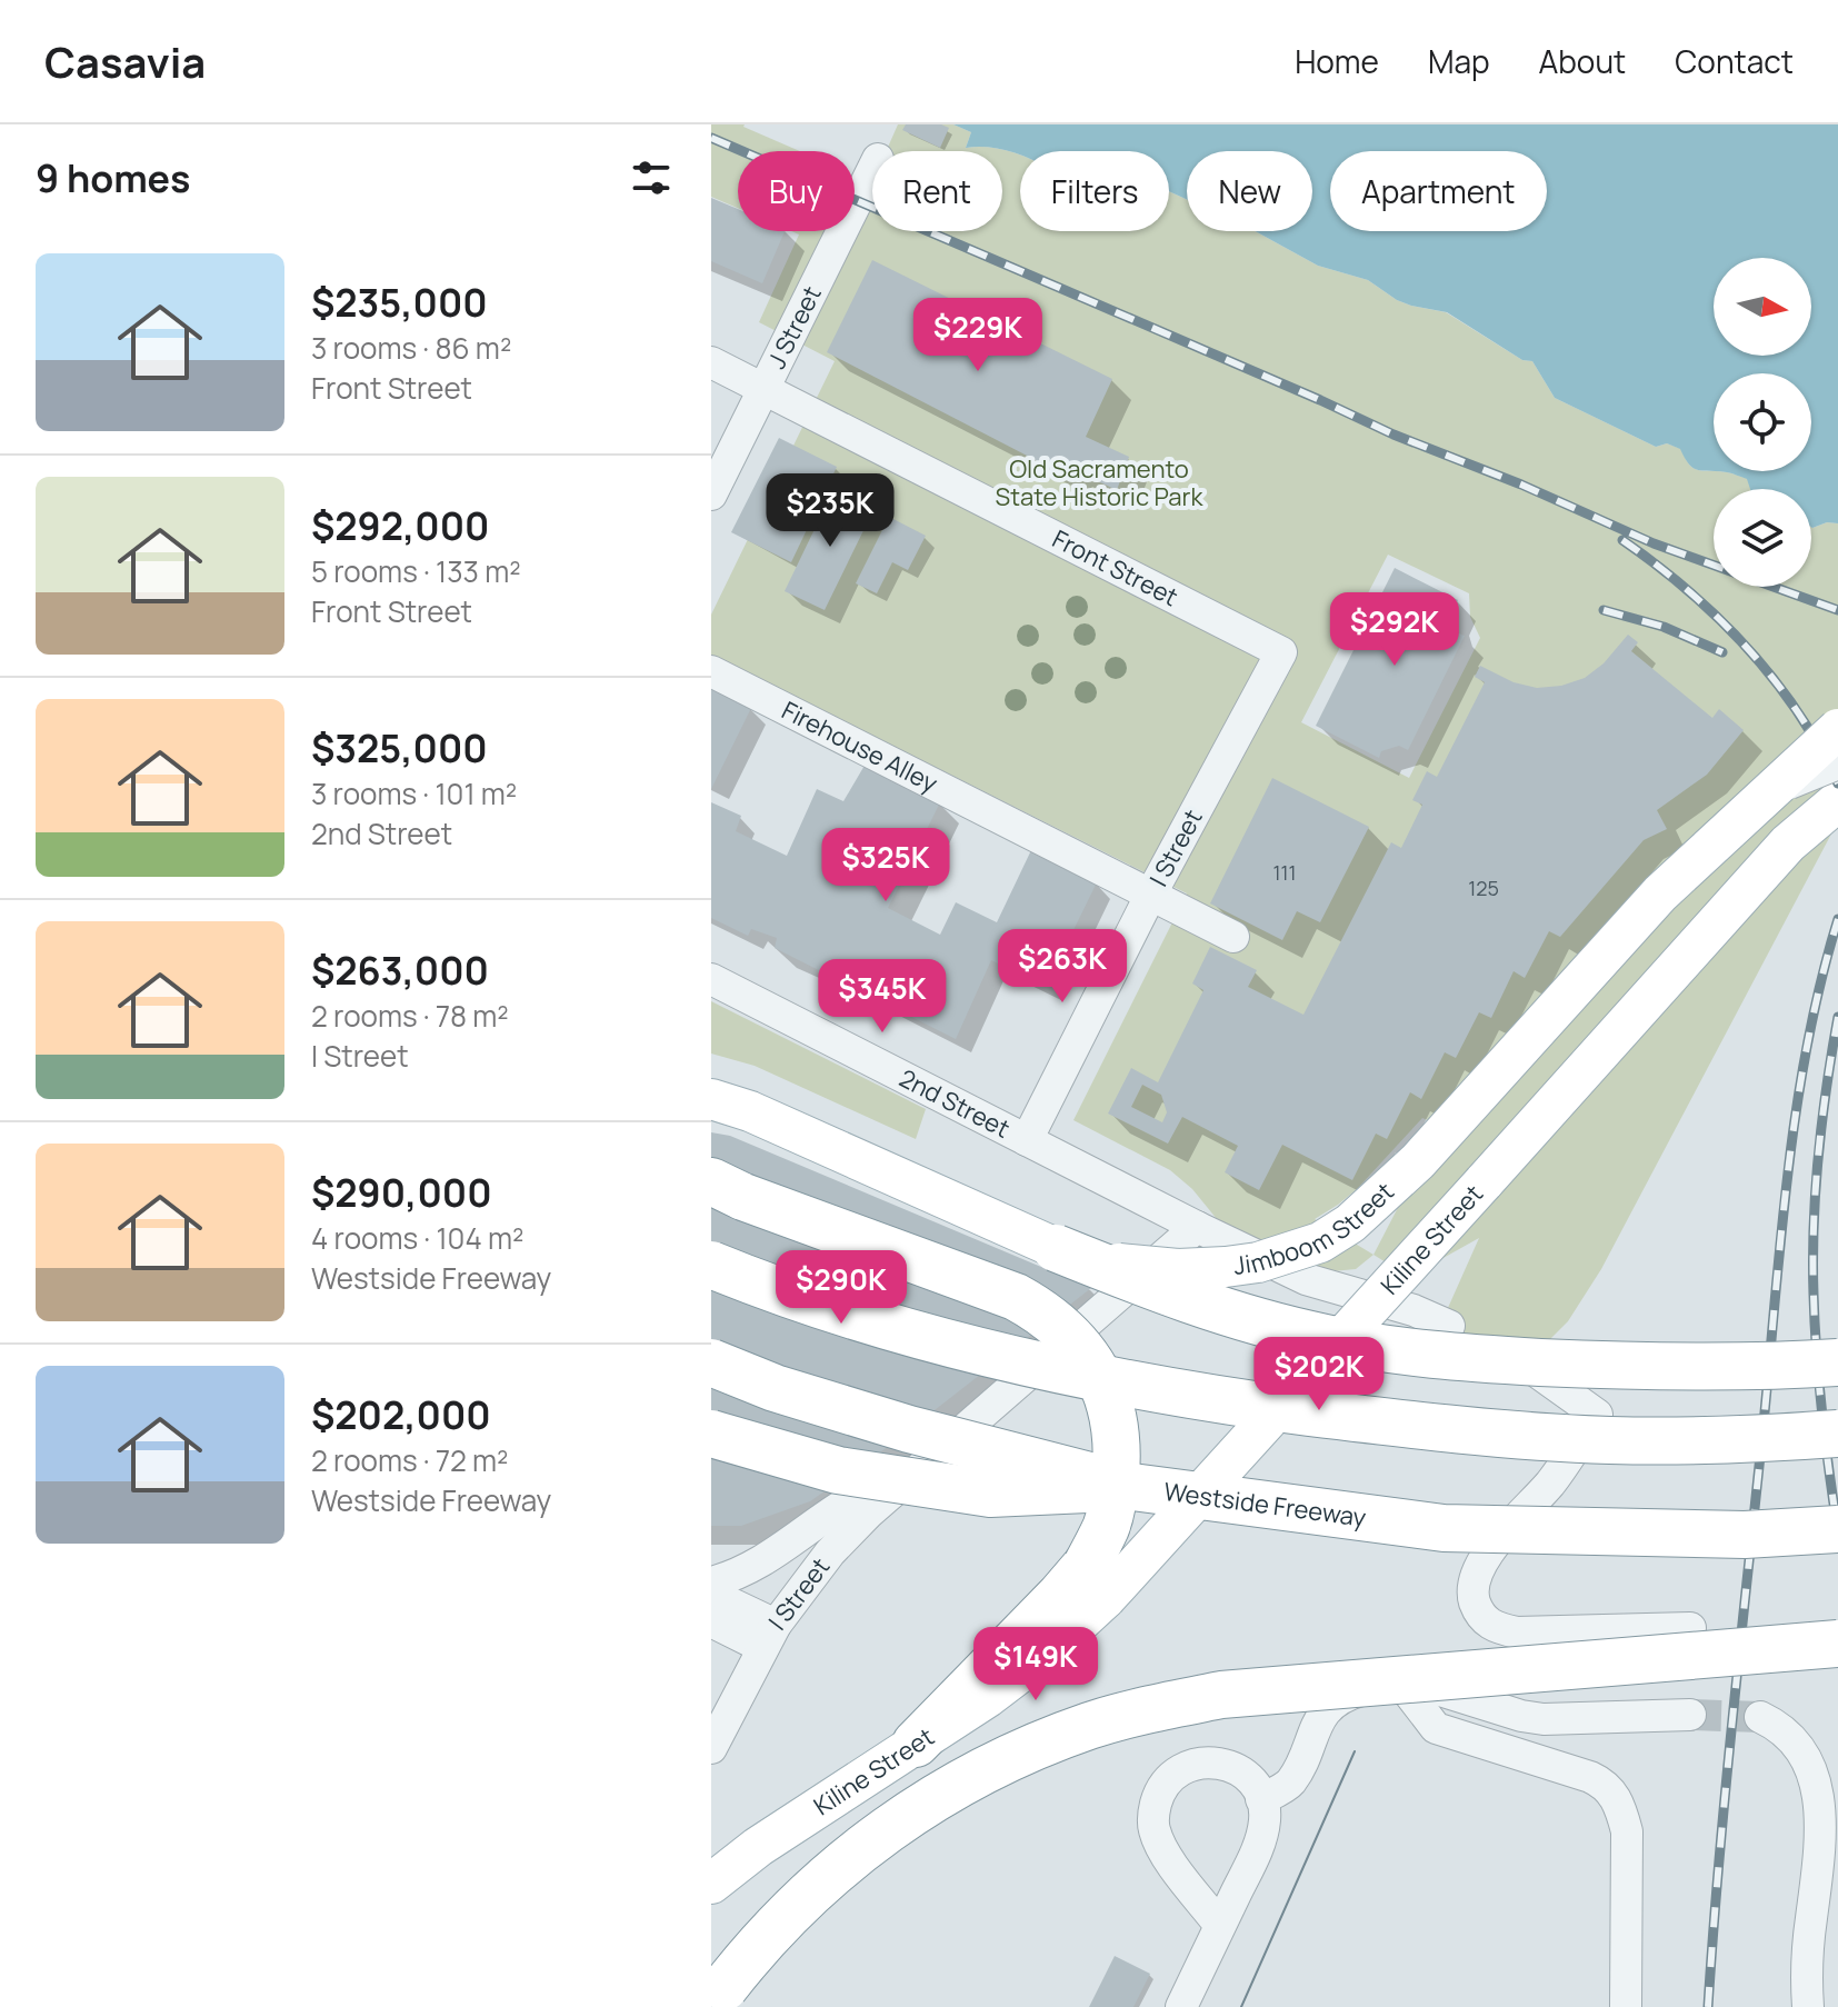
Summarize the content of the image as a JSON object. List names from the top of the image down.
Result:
{
  "streets": {
    "highway": ["Westside Freeway"],
    "main road": ["Jimboom Street", "Kiline Street"],
    "street": [
      "J Street",
      "Front Street",
      "Firehouse Alley",
      "I Street",
      "2nd Street"
    ]
  },
  "crossings": [
    ["J Street", "Front Street"],
    ["Front Street", "I Street"],
    ["Firehouse Alley", "I Street"],
    ["I Street", "2nd Street"]
  ],
  "parks": ["Old Sacramento State Historic Park"],
  "house_numbers": ["111", "125"],
  "north": "right",
  "page": {
    "header": "Casavia",
    "nav": [
      "Home",
      "Map",
      "About",
      "Contact"
    ],
    "heading": "9 homes",
    "chip": [
      "Buy",
      "Rent",
      "Filters",
      "New",
      "Apartment"
    ],
    "list": [
      {
        "name": "$235,000",
        "note": "3 rooms · 86 m² · Front Street"
      },
      {
        "name": "$292,000",
        "note": "5 rooms · 133 m² · Front Street"
      },
      {
        "name": "$325,000",
        "note": "3 rooms · 101 m² · 2nd Street"
      },
      {
        "name": "$263,000",
        "note": "2 rooms · 78 m² · I Street"
      },
      {
        "name": "$290,000",
        "note": "4 rooms · 104 m² · Westside Freeway"
      },
      {
        "name": "$202,000",
        "note": "2 rooms · 72 m² · Westside Freeway"
      }
    ],
    "price": [
      "$229K",
      "$235K",
      "$292K",
      "$325K",
      "$263K",
      "$345K",
      "$290K",
      "$202K",
      "$149K"
    ]
  }
}
